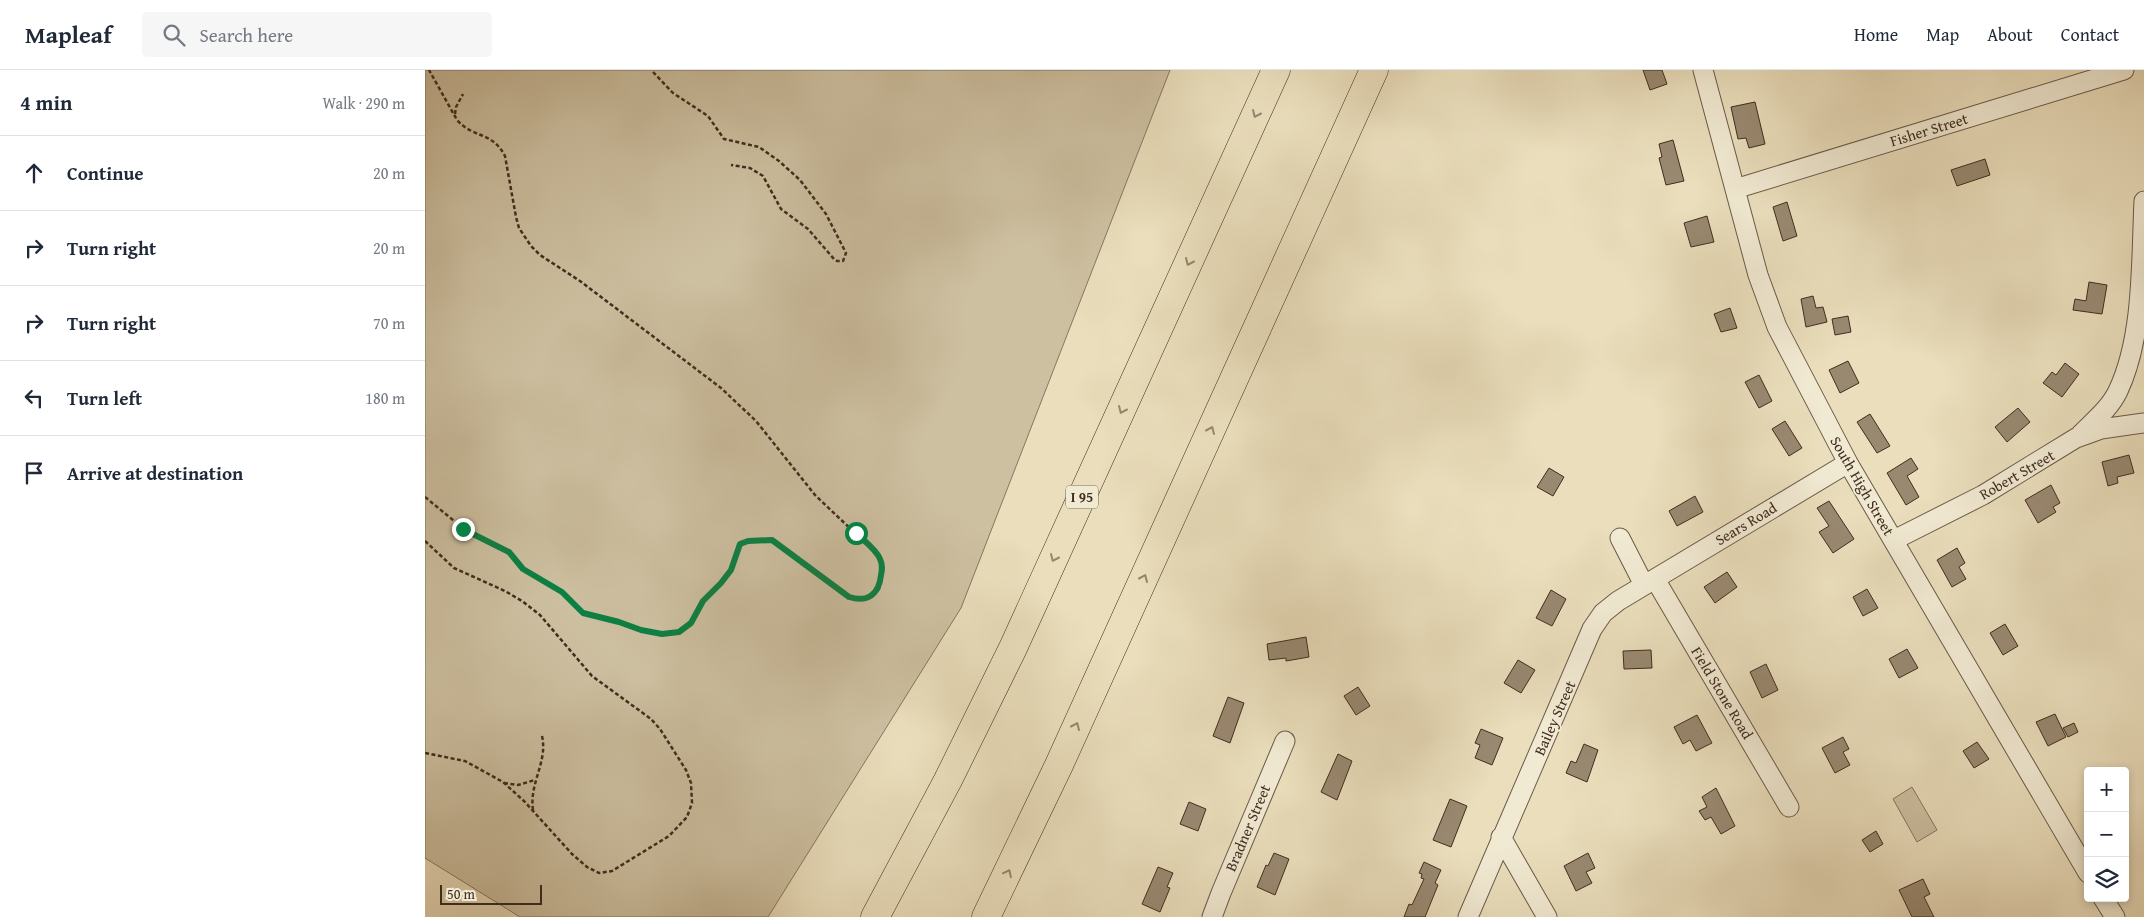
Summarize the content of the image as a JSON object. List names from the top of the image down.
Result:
{
  "streets": {
    "highway": ["I 95"],
    "street": [
      "Fisher Street",
      "Robert Street",
      "South High Street",
      "Sears Road",
      "Field Stone Road",
      "Bailey Street",
      "Bradner Street"
    ]
  },
  "crossings": [
    ["Fisher Street", "South High Street"],
    ["Robert Street", "South High Street"],
    ["South High Street", "Sears Road"],
    ["Sears Road", "Field Stone Road"],
    ["Sears Road", "Bailey Street"],
    ["Field Stone Road", "Bailey Street"]
  ],
  "scale_bar": "50 m",
  "page": {
    "header": "Mapleaf",
    "search": "Search here",
    "nav": [
      "Home",
      "Map",
      "About",
      "Contact"
    ],
    "heading": ["4 min", "Walk · 290 m"],
    "list": [
      ["Continue", "20 m"],
      ["Turn right", "20 m"],
      ["Turn right", "70 m"],
      ["Turn left", "180 m"],
      "Arrive at destination"
    ],
    "map_buttons": ["+", "−"],
    "scale": "50 m"
  }
}
